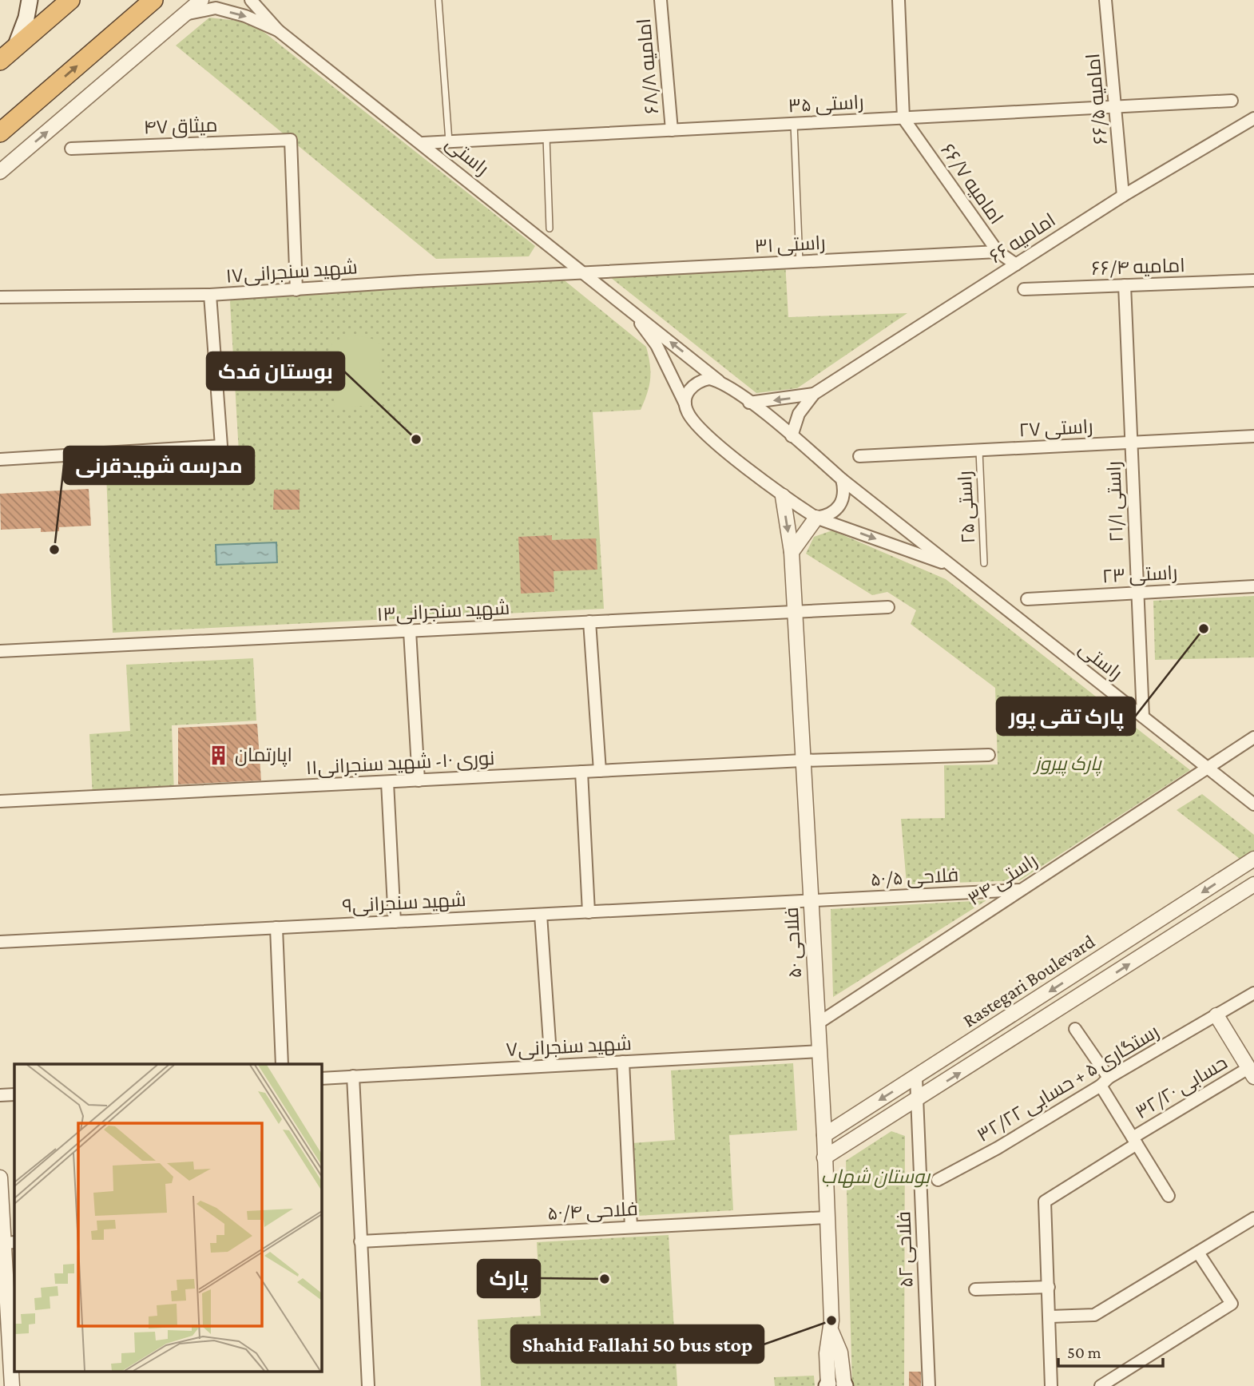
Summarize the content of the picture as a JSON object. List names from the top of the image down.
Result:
{
  "streets": {
    "street": [
      "امامیه ۶۸/۸",
      "امامیه ۶۶/۵",
      "راستی ۳۵",
      "میثاق ۴۷",
      "راستی",
      "امامیه ۶۶/۷",
      "امامیه ۶۶",
      "راستی ۳۱",
      "امامیه ۶۶/۴",
      "شهید سنجرانی۱۷",
      "راستی ۲۷",
      "راستی ۲۱/۱",
      "راستی ۲۳",
      "شهید سنجرانی۱۳",
      "نوری ۱۰- شهید سنجرانی۱۱",
      "فلاحی ۵۰/۵",
      "راستی ۳۴",
      "شهید سنجرانی۹",
      "فلاحی ۵۰",
      "Rastegari Boulevard",
      "شهید سنجرانی۷",
      "رستگاری ۵ + حسابی ۳۲/۲۲",
      "حسابی ۳۲/۲۰",
      "فلاحی ۵۰/۴",
      "فلاحی ۵۲"
    ],
    "lane": ["راستی ۲۵"]
  },
  "crossings": [
    ["امامیه ۶۸/۸", "راستی ۳۵"],
    ["امامیه ۶۶/۵", "راستی ۳۵"],
    ["امامیه ۶۶/۵", "امامیه ۶۶"],
    ["راستی ۳۵", "راستی"],
    ["راستی ۳۵", "امامیه ۶۶/۷"],
    ["میثاق ۴۷", "شهید سنجرانی۱۷"],
    ["راستی", "راستی ۳۱"],
    ["راستی", "شهید سنجرانی۱۷"],
    ["راستی", "راستی ۲۱/۱"],
    ["راستی", "راستی ۳۴"],
    ["راستی", "فلاحی ۵۰"],
    ["امامیه ۶۶/۷", "امامیه ۶۶"],
    ["امامیه ۶۶/۷", "راستی ۳۱"],
    ["راستی ۳۱", "شهید سنجرانی۱۷"],
    ["امامیه ۶۶/۴", "راستی ۲۱/۱"],
    ["راستی ۲۷", "راستی ۲۱/۱"],
    ["راستی ۲۷", "راستی ۲۵"],
    ["راستی ۲۱/۱", "راستی ۲۳"],
    ["شهید سنجرانی۱۳", "فلاحی ۵۰"],
    ["نوری ۱۰- شهید سنجرانی۱۱", "فلاحی ۵۰"],
    ["فلاحی ۵۰/۵", "راستی ۳۴"],
    ["فلاحی ۵۰/۵", "شهید سنجرانی۹"],
    ["فلاحی ۵۰/۵", "فلاحی ۵۰"],
    ["راستی ۳۴", "فلاحی ۵۰"],
    ["شهید سنجرانی۹", "فلاحی ۵۰"],
    ["فلاحی ۵۰", "Rastegari Boulevard"],
    ["فلاحی ۵۰", "شهید سنجرانی۷"],
    ["فلاحی ۵۰", "فلاحی ۵۰/۴"],
    ["Rastegari Boulevard", "فلاحی ۵۲"]
  ],
  "parks": ["پارک پیروز", "بوستان شهاب"],
  "places": {
    "other": [
      "بوستان فدک",
      "مدرسه شهیدقرنی",
      "پارک تقی پور",
      "پارک",
      "Shahid Fallahi 50 bus stop"
    ],
    "building": ["اپارتمان"]
  },
  "scale_bar": "50 m"
}
